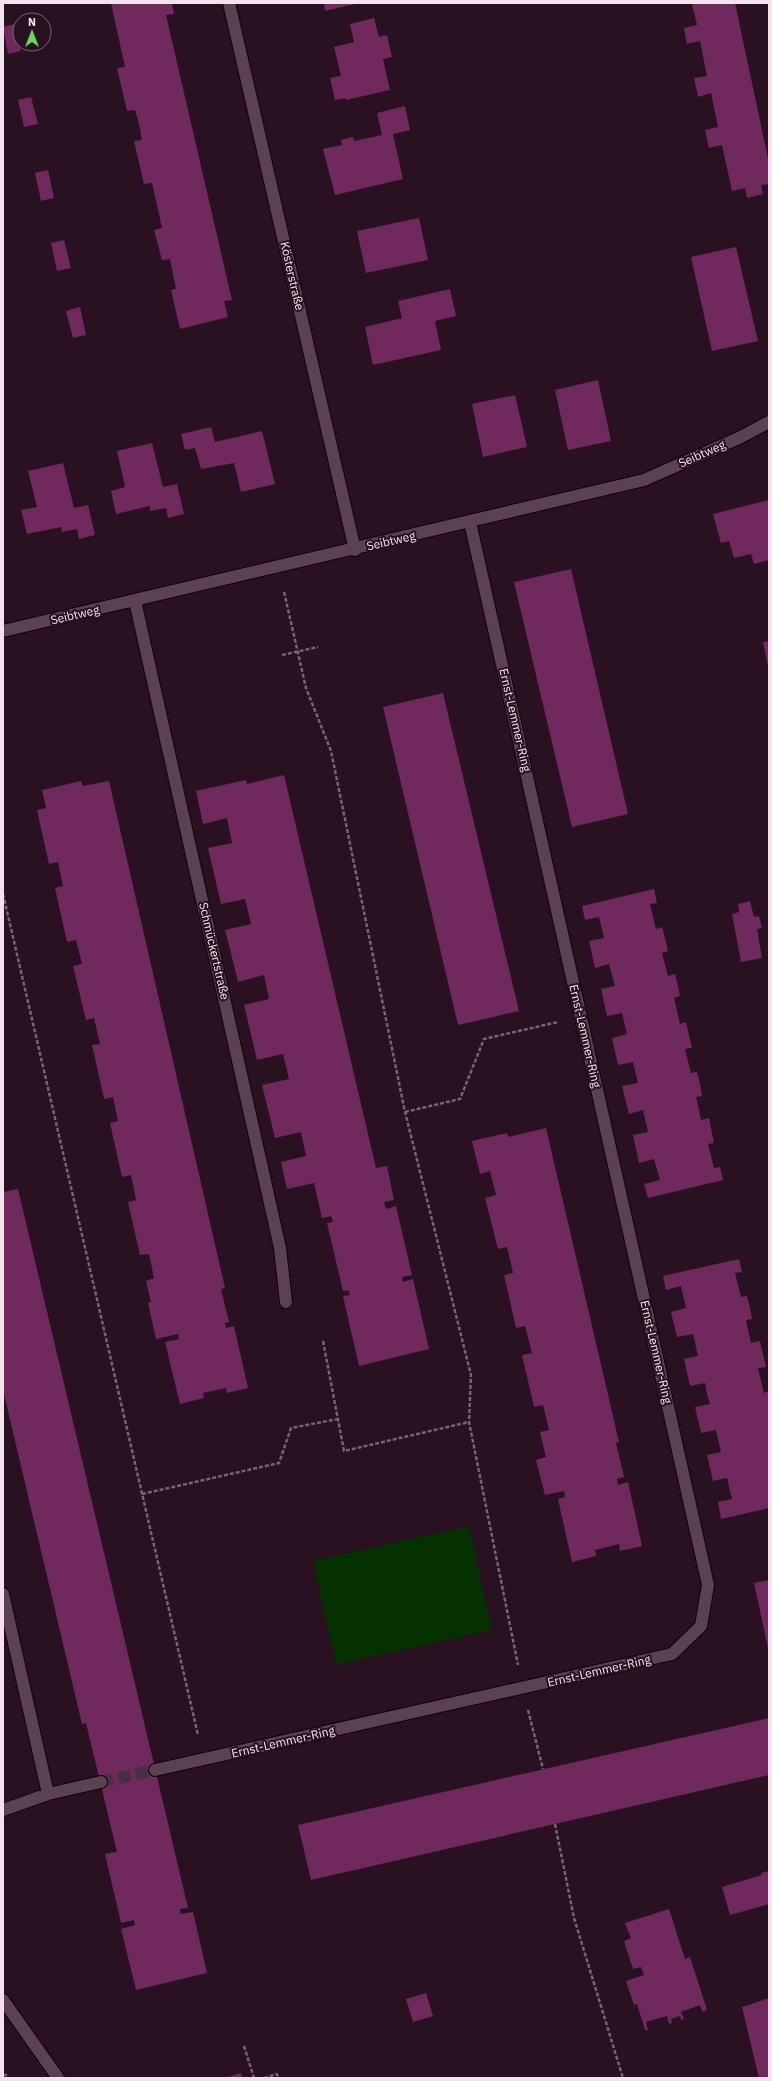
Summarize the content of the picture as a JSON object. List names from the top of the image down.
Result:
{
  "streets": {
    "street": [
      "Kösterstraße",
      "Seibtweg",
      "Ernst-Lemmer-Ring",
      "Schmückertstraße"
    ]
  },
  "crossings": [
    ["Kösterstraße", "Seibtweg"],
    ["Seibtweg", "Ernst-Lemmer-Ring"],
    ["Seibtweg", "Schmückertstraße"]
  ],
  "north": "top"
}
